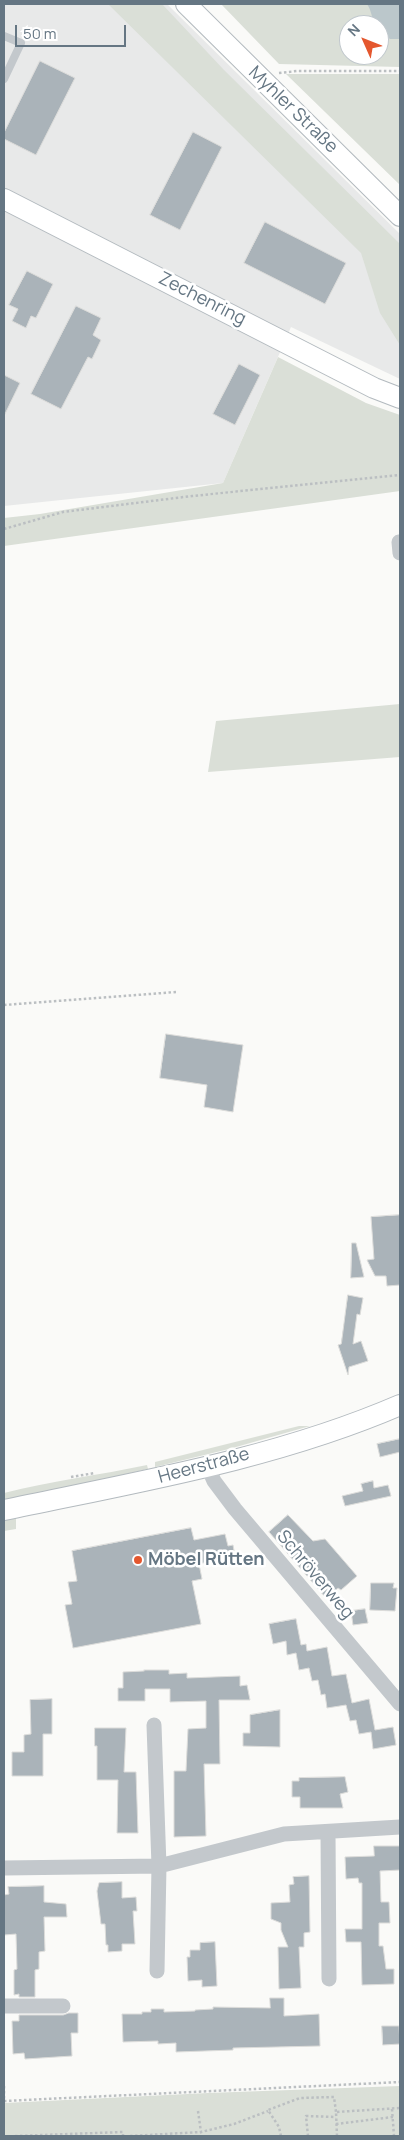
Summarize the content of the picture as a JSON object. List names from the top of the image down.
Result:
{
  "streets": {
    "main road": ["Myhler Straße", "Zechenring", "Heerstraße"],
    "street": ["Schröverweg"]
  },
  "crossings": [
    ["Heerstraße", "Schröverweg"]
  ],
  "places": ["Möbel Rütten"],
  "scale_bar": "50 m",
  "north": "top left"
}
